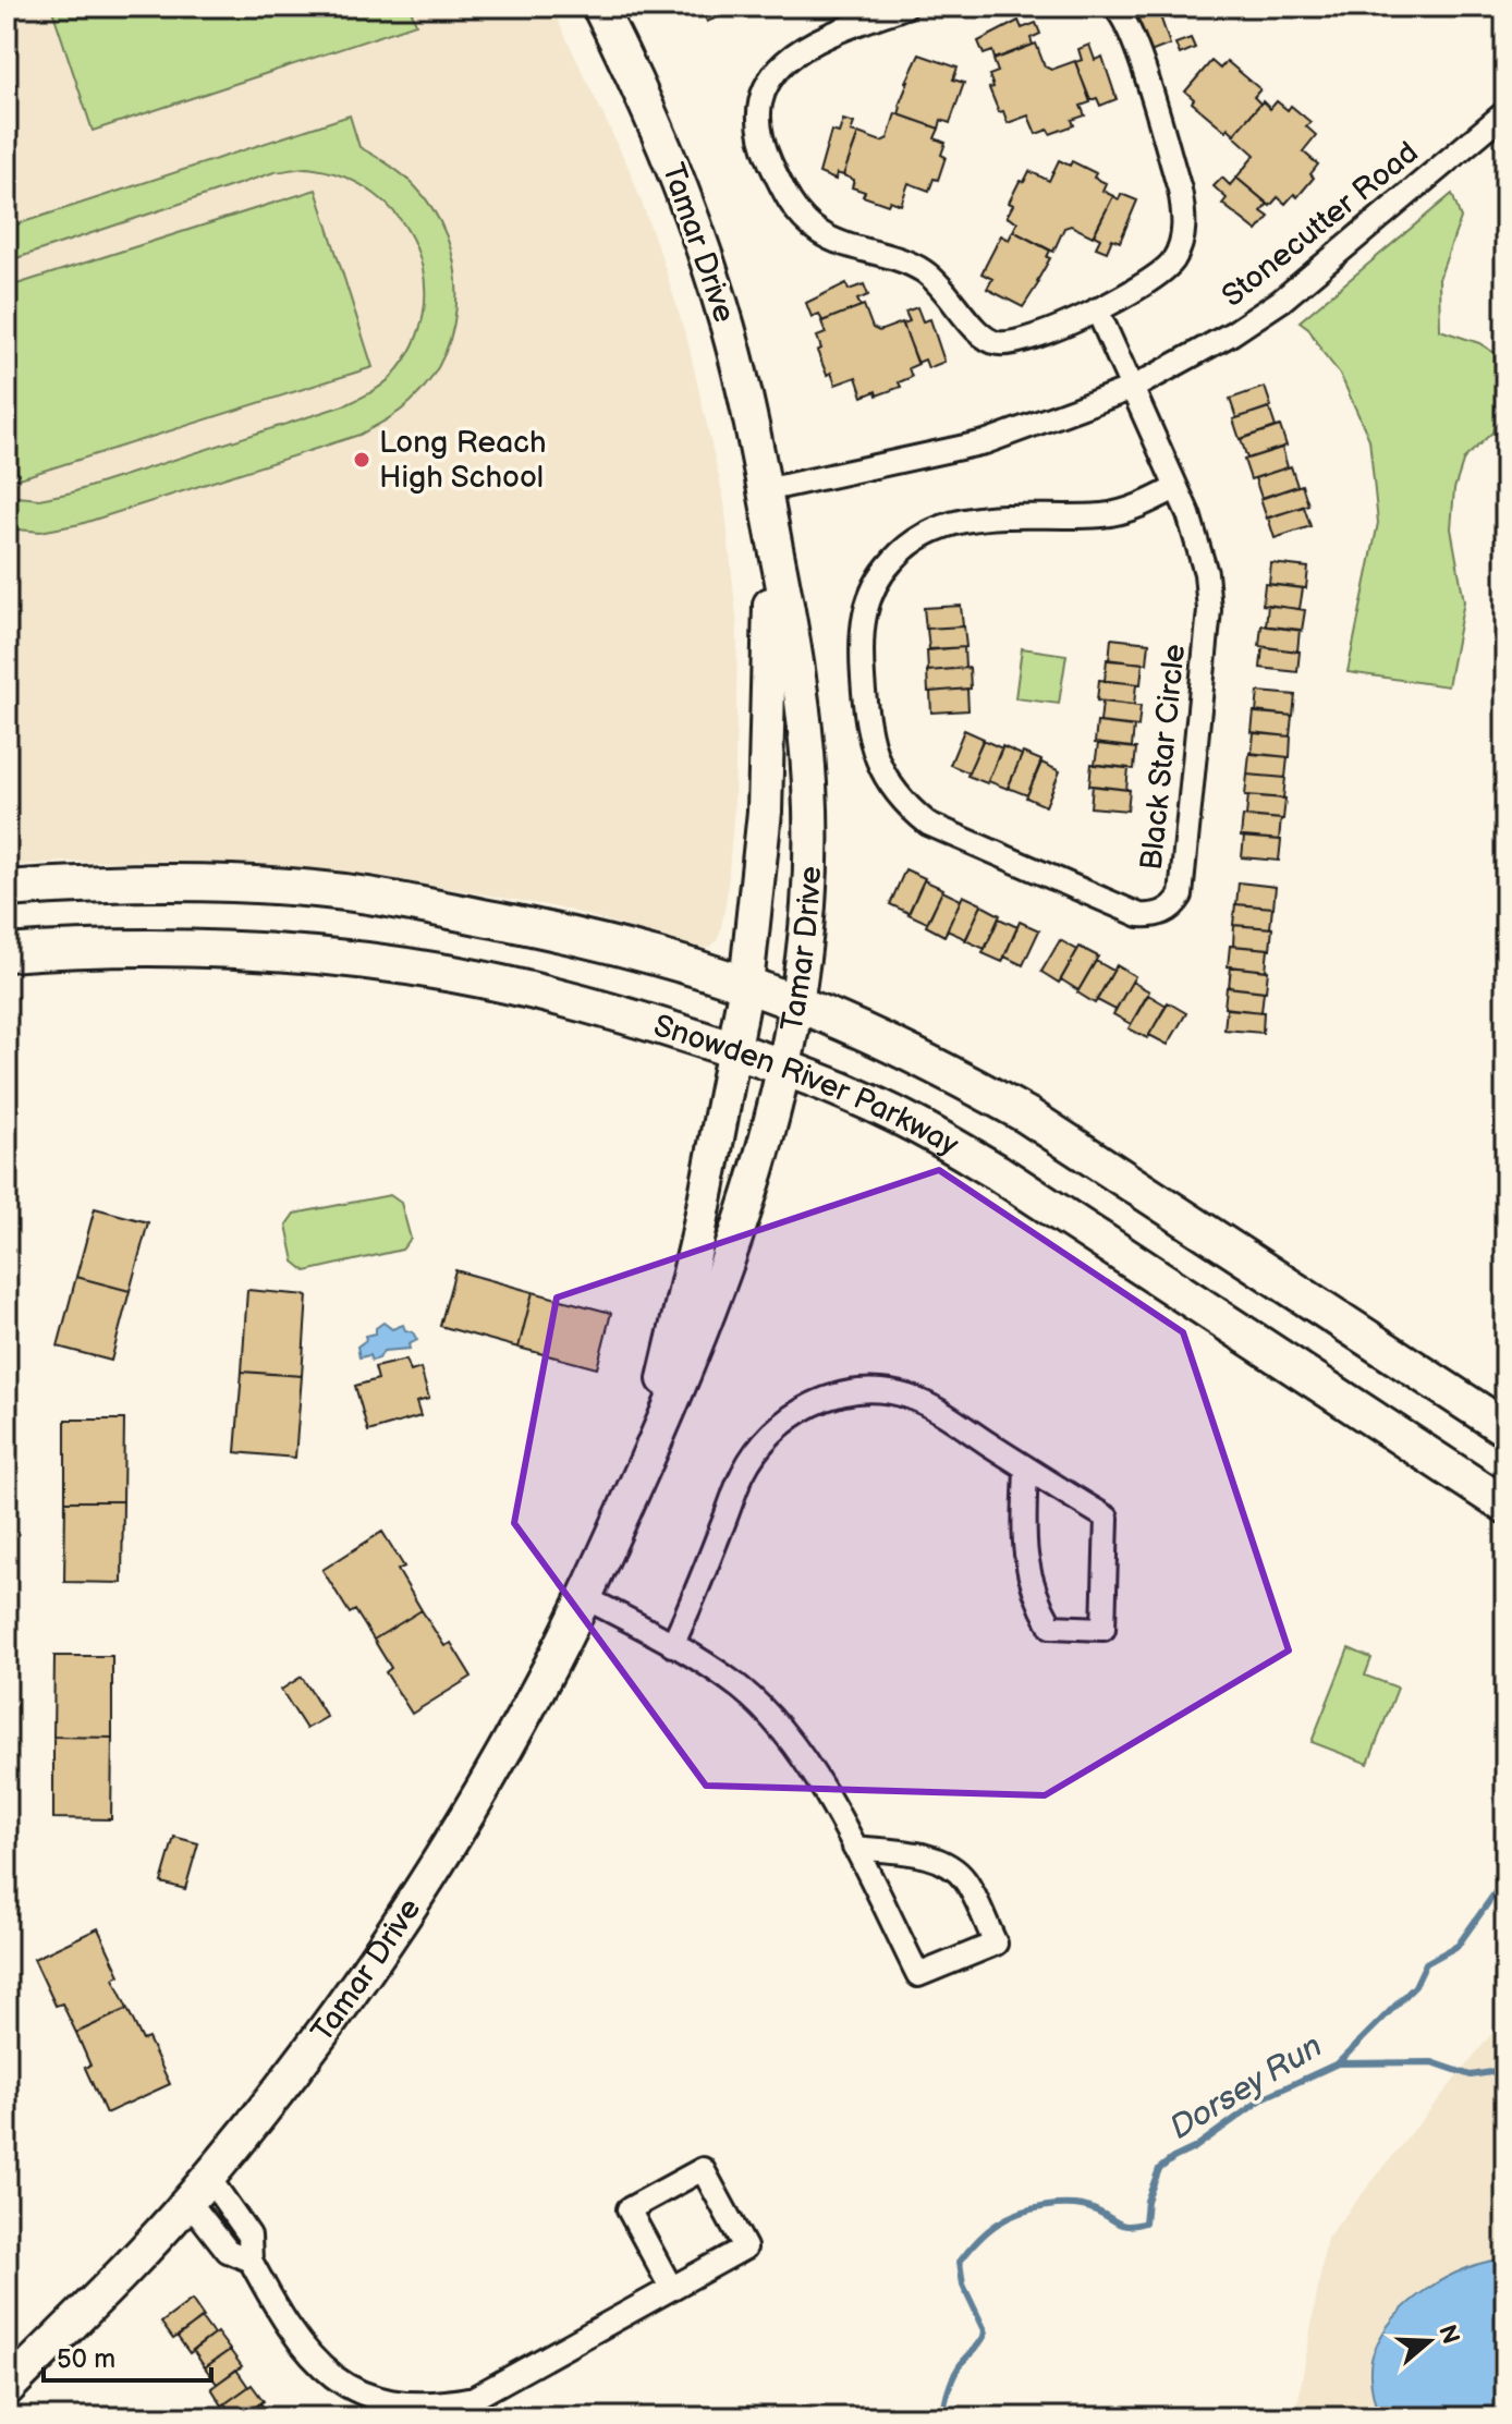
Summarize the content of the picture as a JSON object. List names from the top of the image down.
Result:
{
  "streets": {
    "main road": ["Snowden River Parkway"],
    "street": ["Stonecutter Road", "Tamar Drive", "Black Star Circle"]
  },
  "crossings": [
    ["Stonecutter Road", "Tamar Drive"],
    ["Stonecutter Road", "Black Star Circle"],
    ["Tamar Drive", "Snowden River Parkway"]
  ],
  "water": ["Dorsey Run"],
  "places": ["Long Reach High School"],
  "scale_bar": "50 m",
  "north": "right"
}
